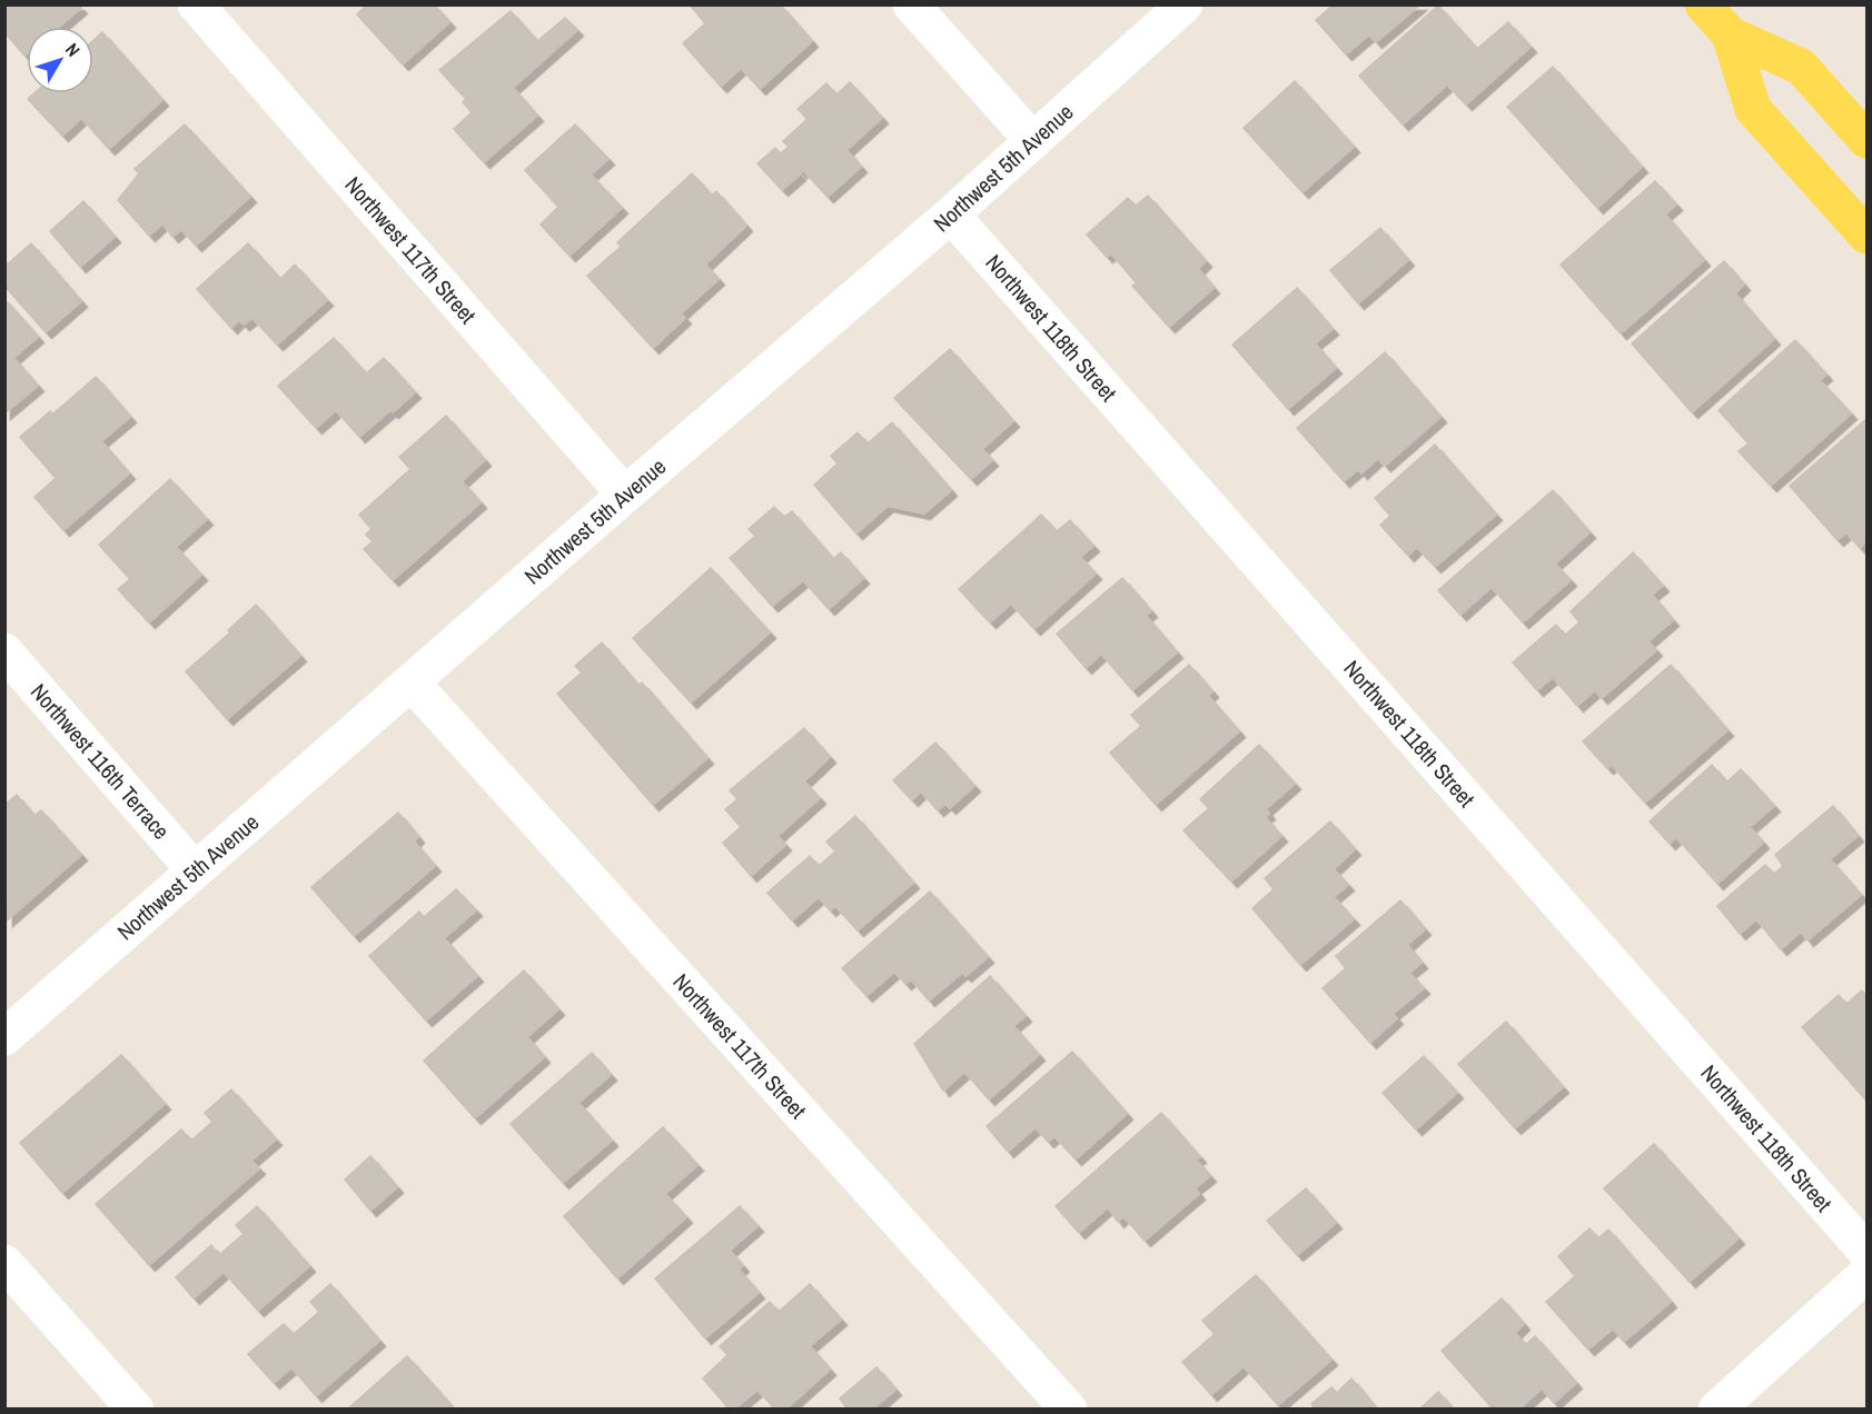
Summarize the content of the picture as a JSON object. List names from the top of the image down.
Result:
{
  "streets": {
    "street": [
      "Northwest 5th Avenue",
      "Northwest 117th Street",
      "Northwest 118th Street",
      "Northwest 116th Terrace"
    ]
  },
  "crossings": [
    ["Northwest 5th Avenue", "Northwest 117th Street"],
    ["Northwest 5th Avenue", "Northwest 118th Street"],
    ["Northwest 5th Avenue", "Northwest 116th Terrace"]
  ],
  "north": "top right"
}
